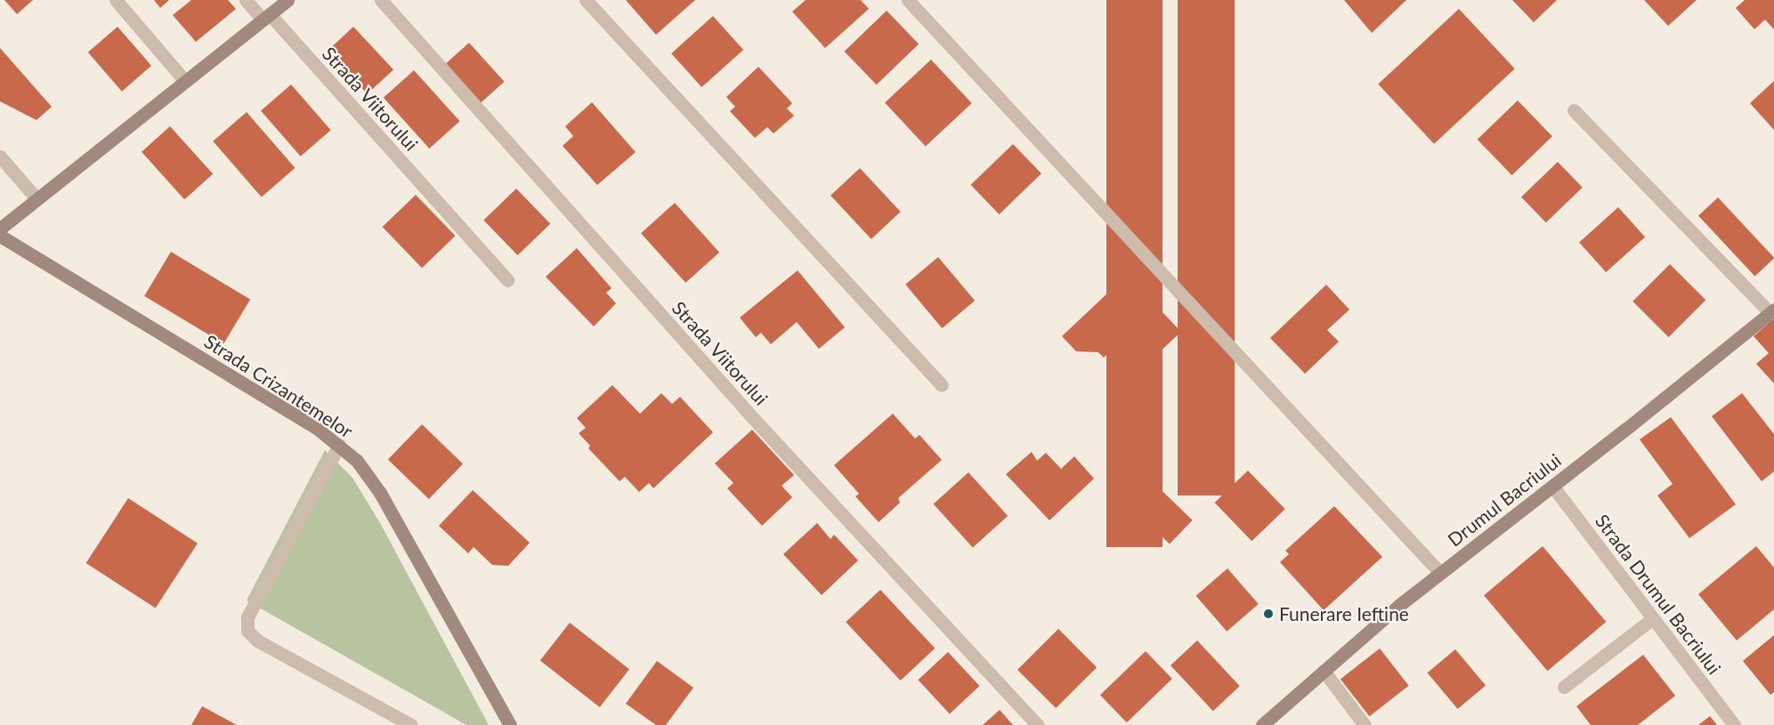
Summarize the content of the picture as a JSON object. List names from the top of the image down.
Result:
{
  "streets": {
    "street": [
      "Strada Viitorului",
      "Strada Crizantemelor",
      "Drumul Bacriului",
      "Strada Drumul Bacriului"
    ]
  },
  "crossings": [
    ["Drumul Bacriului", "Strada Drumul Bacriului"]
  ],
  "places": ["Funerare Ieftine"]
}
